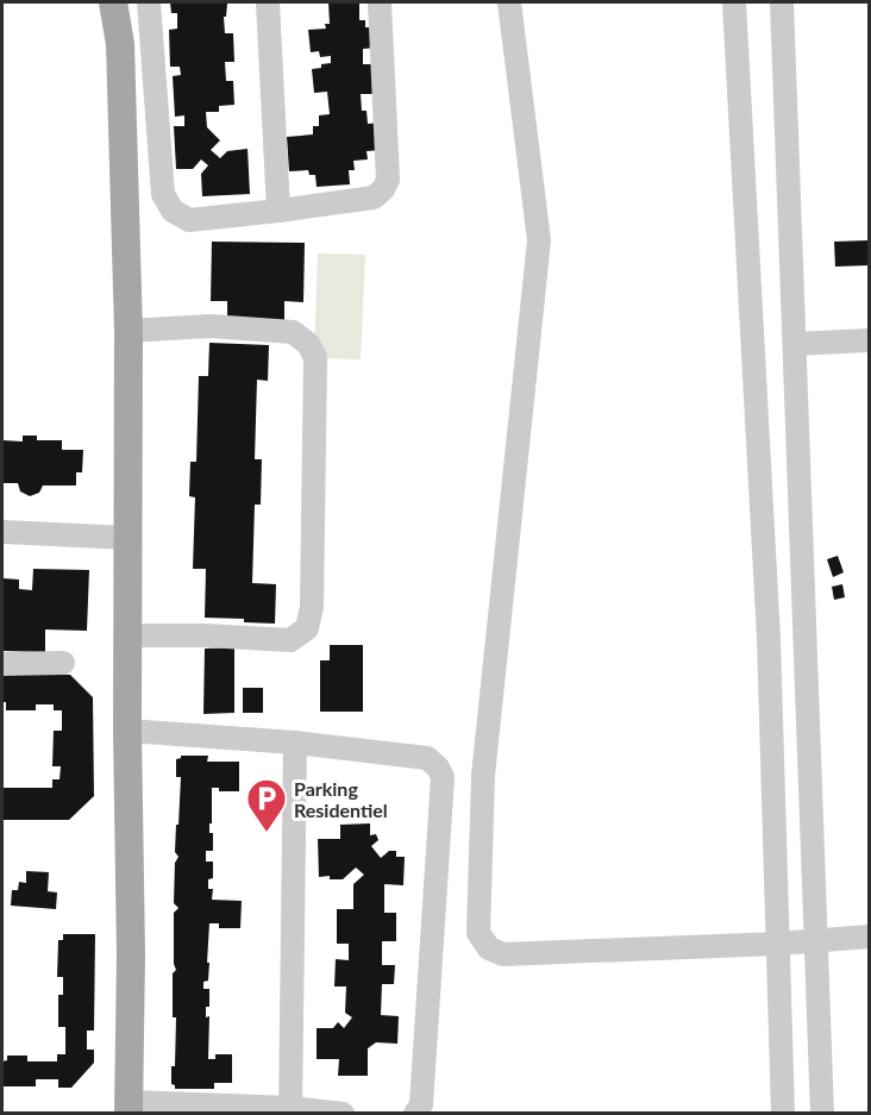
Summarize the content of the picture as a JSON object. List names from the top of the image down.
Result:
{
  "places": {
    "parking": ["Parking Residentiel"]
  }
}
